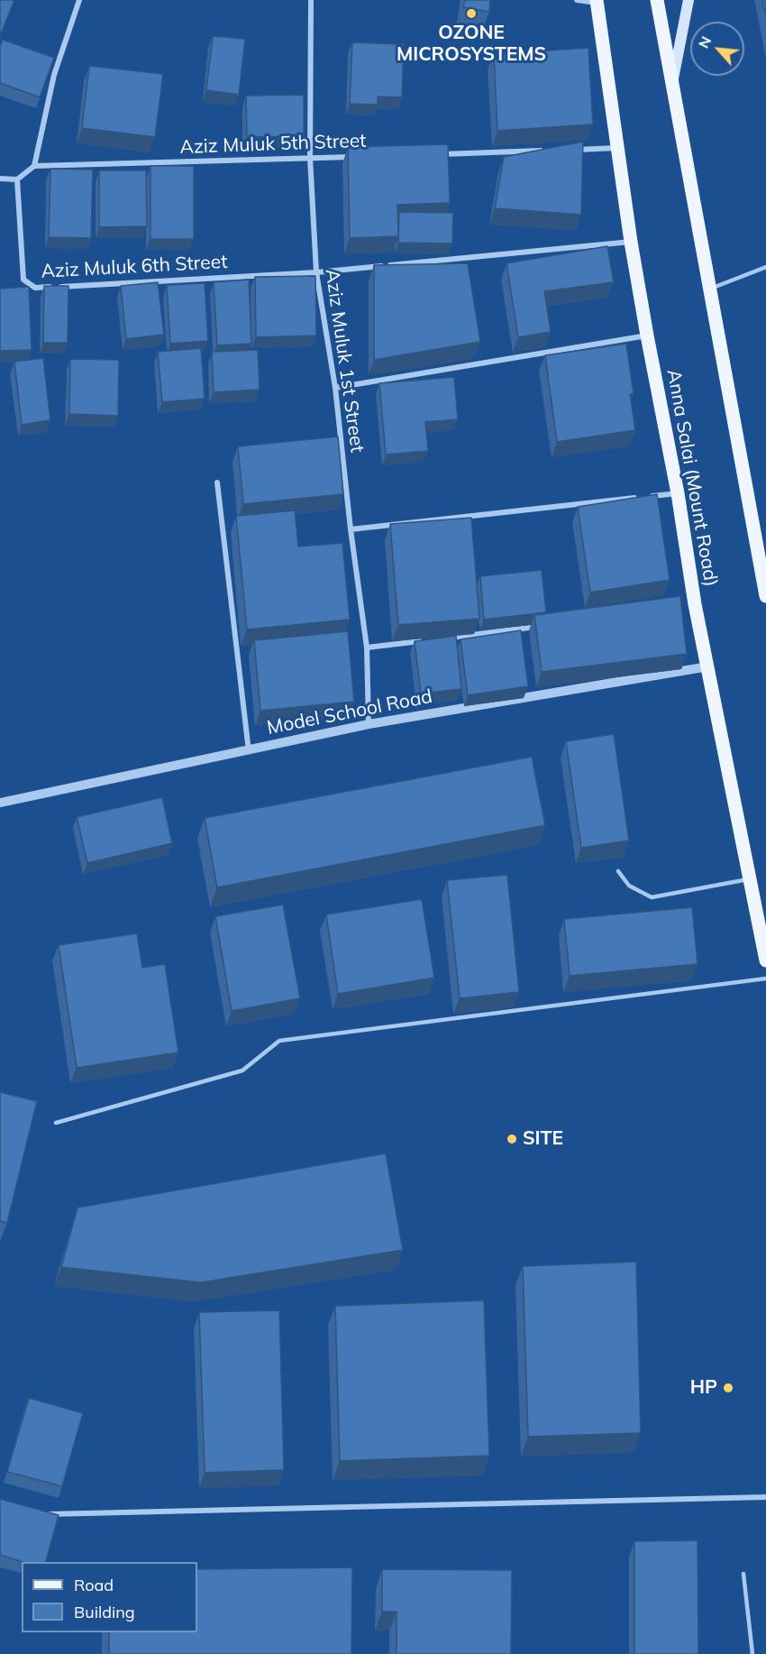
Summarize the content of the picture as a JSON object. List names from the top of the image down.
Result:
{
  "streets": {
    "main road": ["Anna Salai (Mount Road)"],
    "street": [
      "Aziz Muluk 5th Street",
      "Aziz Muluk 6th Street",
      "Aziz Muluk 1st Street",
      "Model School Road"
    ]
  },
  "crossings": [
    ["Aziz Muluk 5th Street", "Aziz Muluk 1st Street"],
    ["Aziz Muluk 6th Street", "Aziz Muluk 1st Street"],
    ["Aziz Muluk 1st Street", "Model School Road"],
    ["Anna Salai (Mount Road)", "Model School Road"]
  ],
  "places": ["OZONE MICROSYSTEMS", "SITE", "HP"],
  "legend": ["Road", "Building"],
  "north": "top left"
}
